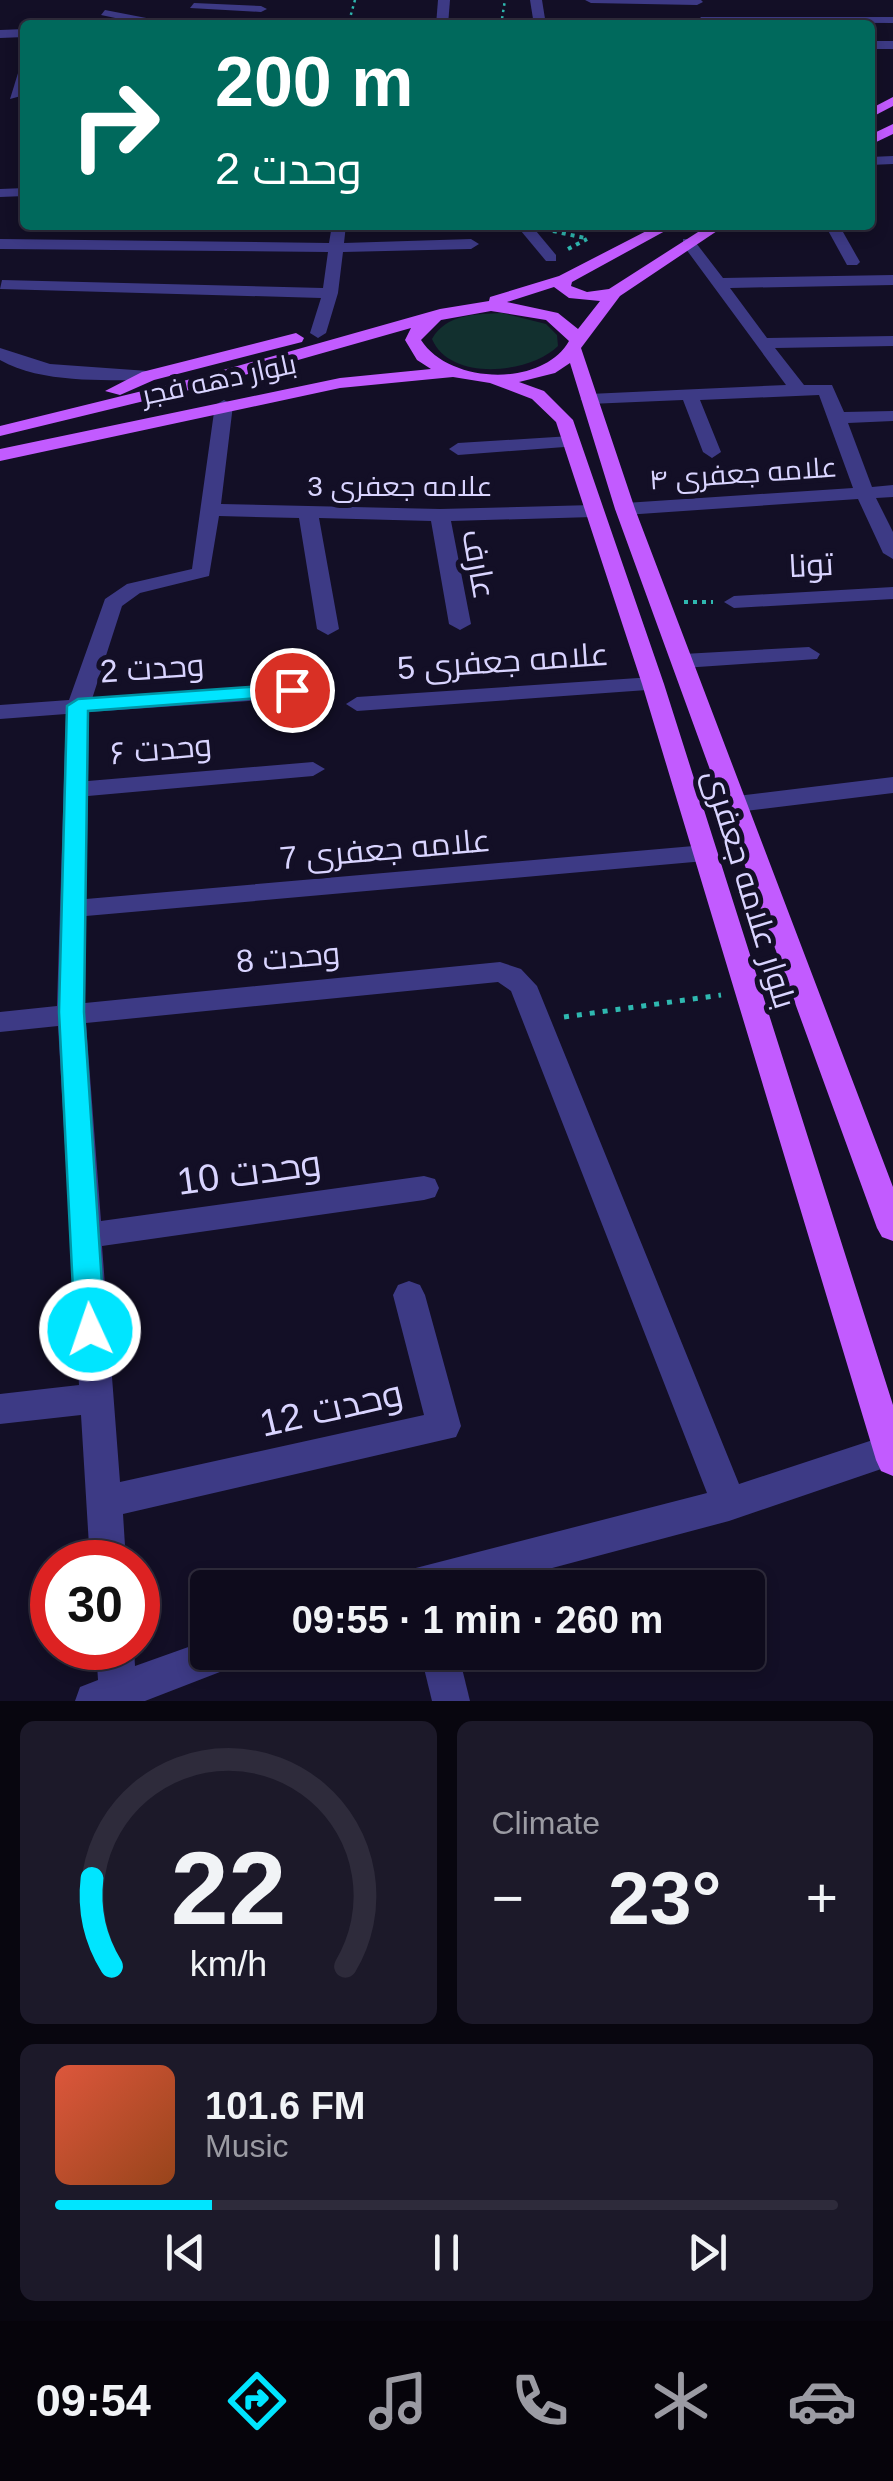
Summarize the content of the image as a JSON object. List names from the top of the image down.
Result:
{
  "streets": {
    "main road": ["بلوار دهه فجر", "بلوار علامه جعفری"],
    "street": [
      "علامه جعفری ۴",
      "علامه جعفری 3",
      "عارف",
      "تونا",
      "علامه جعفری 5",
      "وحدت 2",
      "وحدت ۶",
      "علامه جعفری 7",
      "وحدت 8",
      "وحدت 10",
      "وحدت 12"
    ]
  },
  "crossings": [
    ["بلوار دهه فجر", "بلوار علامه جعفری"],
    ["علامه جعفری ۴", "بلوار علامه جعفری"],
    ["علامه جعفری 3", "عارف"],
    ["علامه جعفری 3", "بلوار علامه جعفری"],
    ["علامه جعفری 5", "بلوار علامه جعفری"],
    ["علامه جعفری 7", "بلوار علامه جعفری"]
  ],
  "page": {
    "turn": ["200 m", "وحدت 2"],
    "limit": "30",
    "trip": "09:55 · 1 min · 260 m",
    "tile": "Climate",
    "heat": ["−", "23°", "+"],
    "song": ["101.6 FM", "Music"],
    "tabs": "09:54",
    "gauge": ["22", "km/h"]
  }
}
